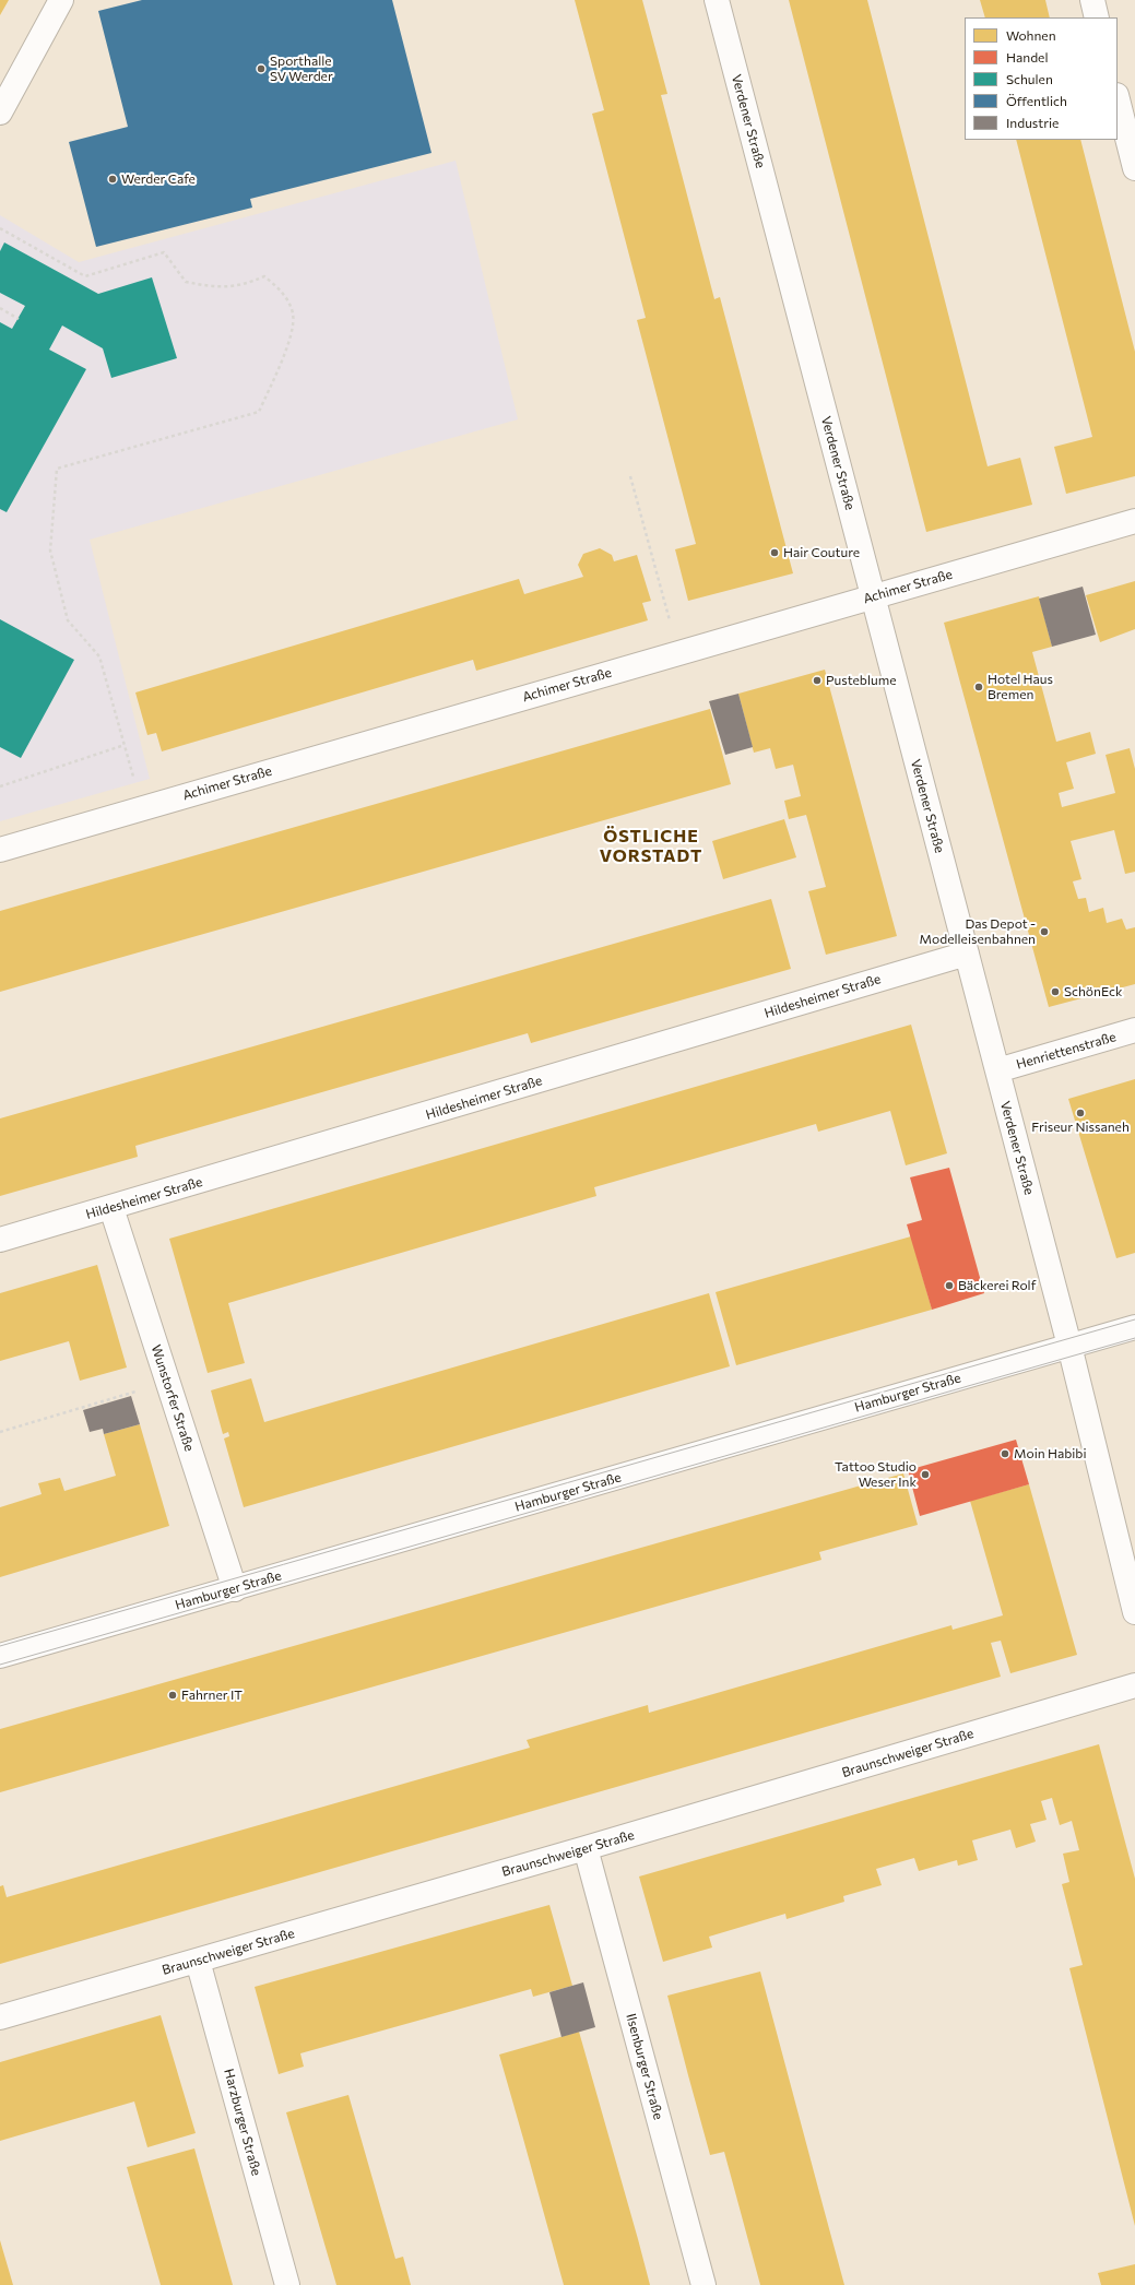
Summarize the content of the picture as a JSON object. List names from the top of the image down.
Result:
{
  "streets": {
    "street": [
      "Verdener Straße",
      "Achimer Straße",
      "Hildesheimer Straße",
      "Henriettenstraße",
      "Hamburger Straße",
      "Wunstorfer Straße",
      "Braunschweiger Straße",
      "Ilsenburger Straße",
      "Harzburger Straße"
    ]
  },
  "crossings": [
    ["Verdener Straße", "Achimer Straße"],
    ["Verdener Straße", "Hildesheimer Straße"],
    ["Verdener Straße", "Henriettenstraße"],
    ["Verdener Straße", "Hamburger Straße"],
    ["Hildesheimer Straße", "Wunstorfer Straße"],
    ["Hamburger Straße", "Wunstorfer Straße"],
    ["Braunschweiger Straße", "Ilsenburger Straße"],
    ["Braunschweiger Straße", "Harzburger Straße"]
  ],
  "districts": ["ÖSTLICHE VORSTADT"],
  "places": [
    "Sporthalle SV Werder",
    "Werder Cafe",
    "Hair Couture",
    "Pusteblume",
    "Hotel Haus Bremen",
    "Das Depot - Modelleisenbahnen",
    "SchönEck",
    "Friseur Nissaneh",
    "Bäckerei Rolf",
    "Moin Habibi",
    "Tattoo Studio Weser Ink",
    "Fahrner IT"
  ],
  "legend": [
    "Wohnen",
    "Handel",
    "Schulen",
    "Öffentlich",
    "Industrie"
  ]
}
